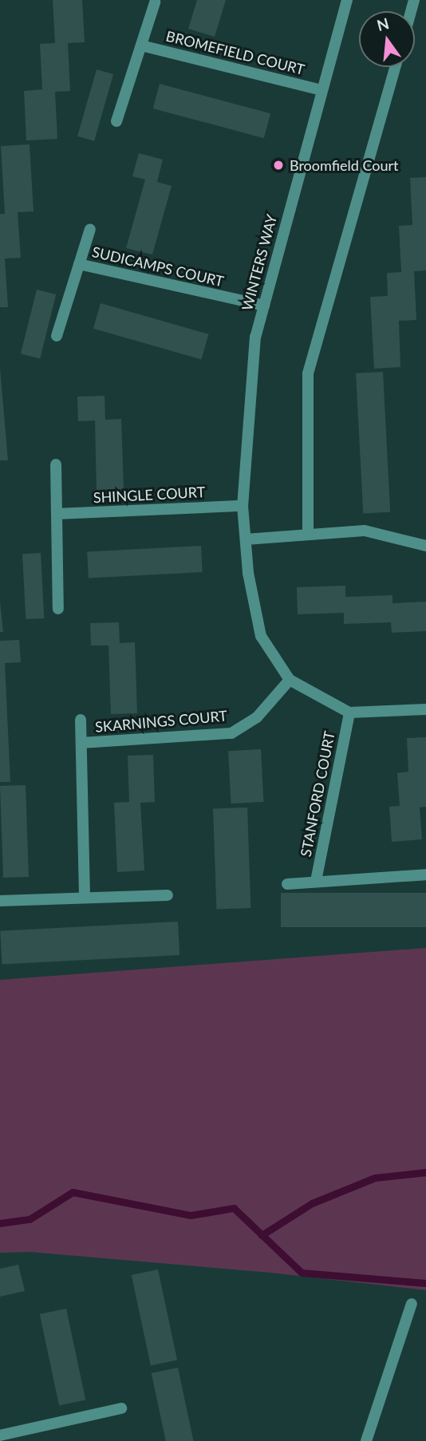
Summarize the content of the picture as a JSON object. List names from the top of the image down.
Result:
{
  "streets": {
    "street": [
      "BROMEFIELD COURT",
      "WINTERS WAY",
      "SUDICAMPS COURT",
      "SHINGLE COURT",
      "SKARNINGS COURT",
      "STANFORD COURT"
    ]
  },
  "crossings": [
    ["BROMEFIELD COURT", "WINTERS WAY"],
    ["WINTERS WAY", "SUDICAMPS COURT"],
    ["WINTERS WAY", "SHINGLE COURT"],
    ["WINTERS WAY", "SKARNINGS COURT"],
    ["WINTERS WAY", "STANFORD COURT"]
  ],
  "places": ["Broomfield Court"],
  "north": "top"
}
